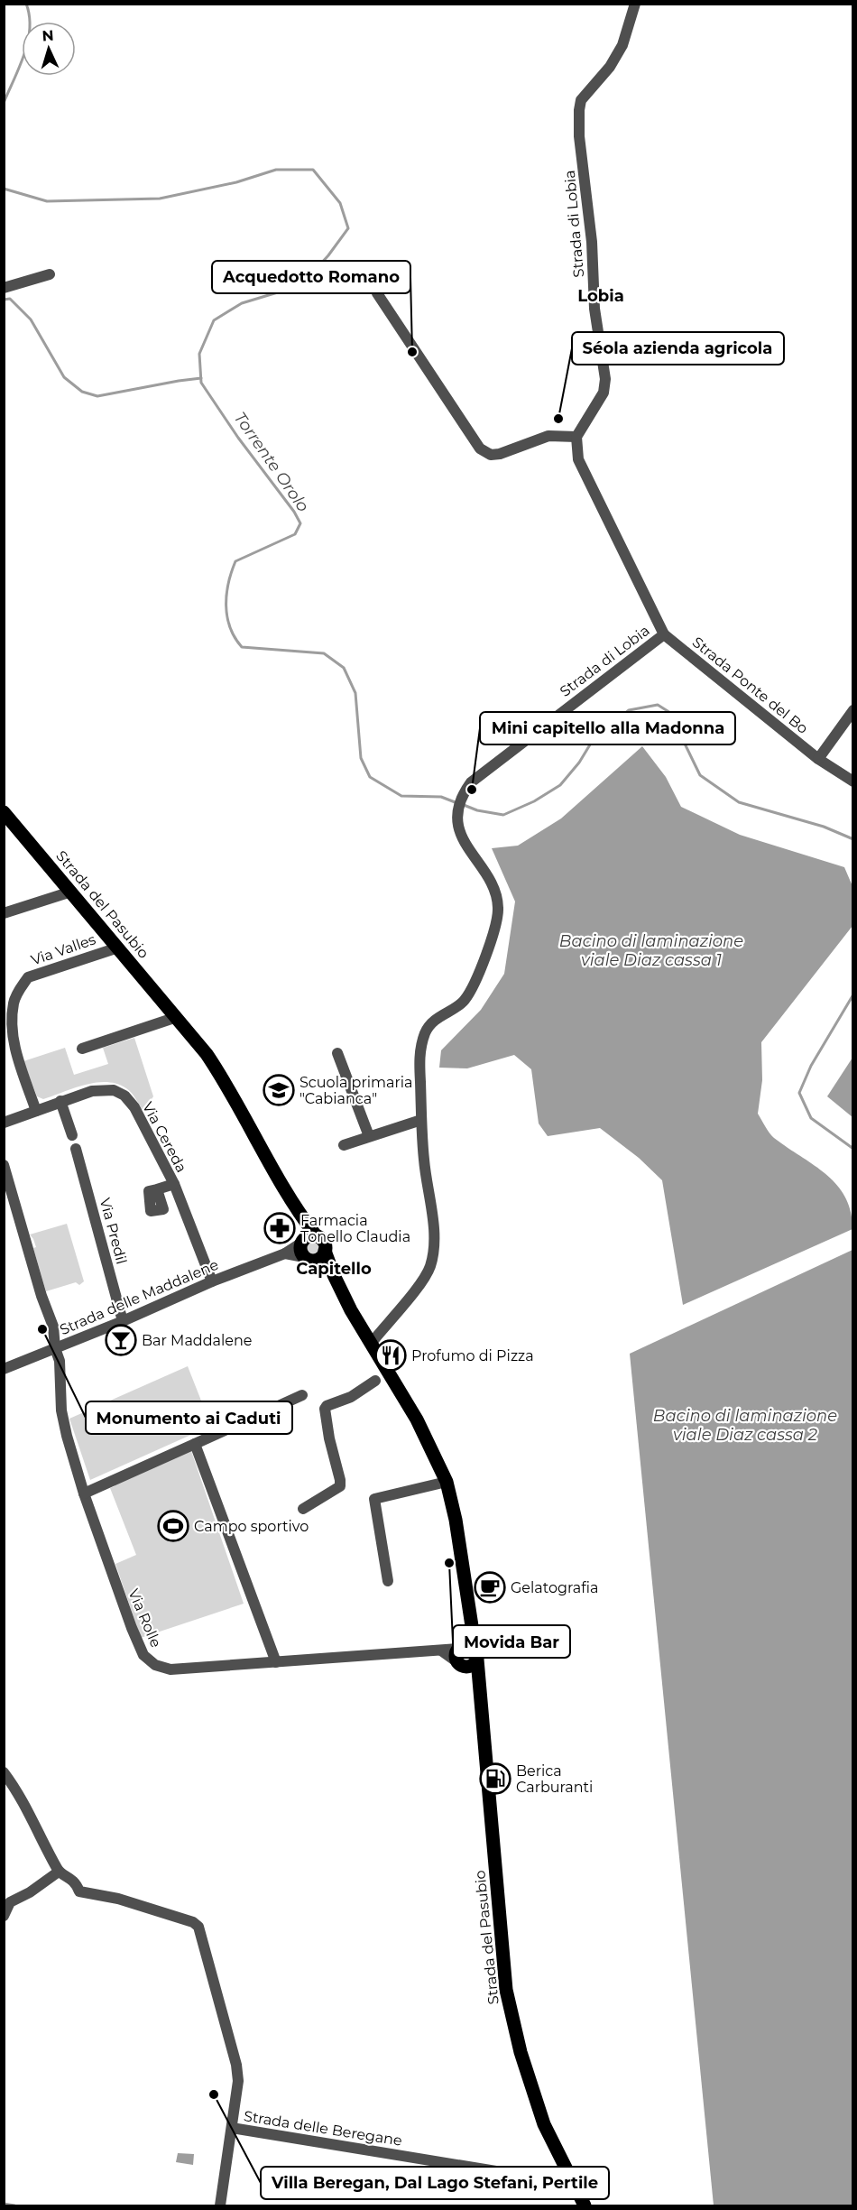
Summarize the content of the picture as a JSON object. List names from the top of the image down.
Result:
{
  "streets": {
    "main road": ["Strada del Pasubio"],
    "street": [
      "Strada di Lobia",
      "Strada Ponte del Bo",
      "Via Valles",
      "Via Cereda",
      "Via Predil",
      "Strada delle Maddalene",
      "Via Rolle",
      "Strada delle Beregane"
    ]
  },
  "crossings": [
    ["Strada di Lobia", "Strada Ponte del Bo"],
    ["Strada del Pasubio", "Via Valles"],
    ["Strada del Pasubio", "Strada delle Maddalene"],
    ["Strada del Pasubio", "Via Rolle"],
    ["Strada del Pasubio", "Strada delle Beregane"],
    ["Via Valles", "Via Cereda"],
    ["Via Cereda", "Strada delle Maddalene"],
    ["Via Predil", "Strada delle Maddalene"],
    ["Strada delle Maddalene", "Via Rolle"]
  ],
  "districts": ["Lobia", "Capitello"],
  "water": ["Torrente Orolo", "Bacino di laminazione viale Diaz cassa 1", "Bacino di laminazione viale Diaz cassa 2"],
  "places": {
    "other": [
      "Acquedotto Romano",
      "Séola azienda agricola",
      "Mini capitello alla Madonna",
      "Monumento ai Caduti",
      "Movida Bar",
      "Villa Beregan, Dal Lago Stefani, Pertile"
    ],
    "school or university": ["Scuola primaria \"Cabianca\""],
    "pharmacy": ["Farmacia Tonello Claudia"],
    "bar": ["Bar Maddalene"],
    "restaurant": ["Profumo di Pizza"],
    "sports": ["Campo sportivo"],
    "cafe": ["Gelatografia"],
    "fuel station": ["Berica Carburanti"]
  },
  "north": "top"
}
